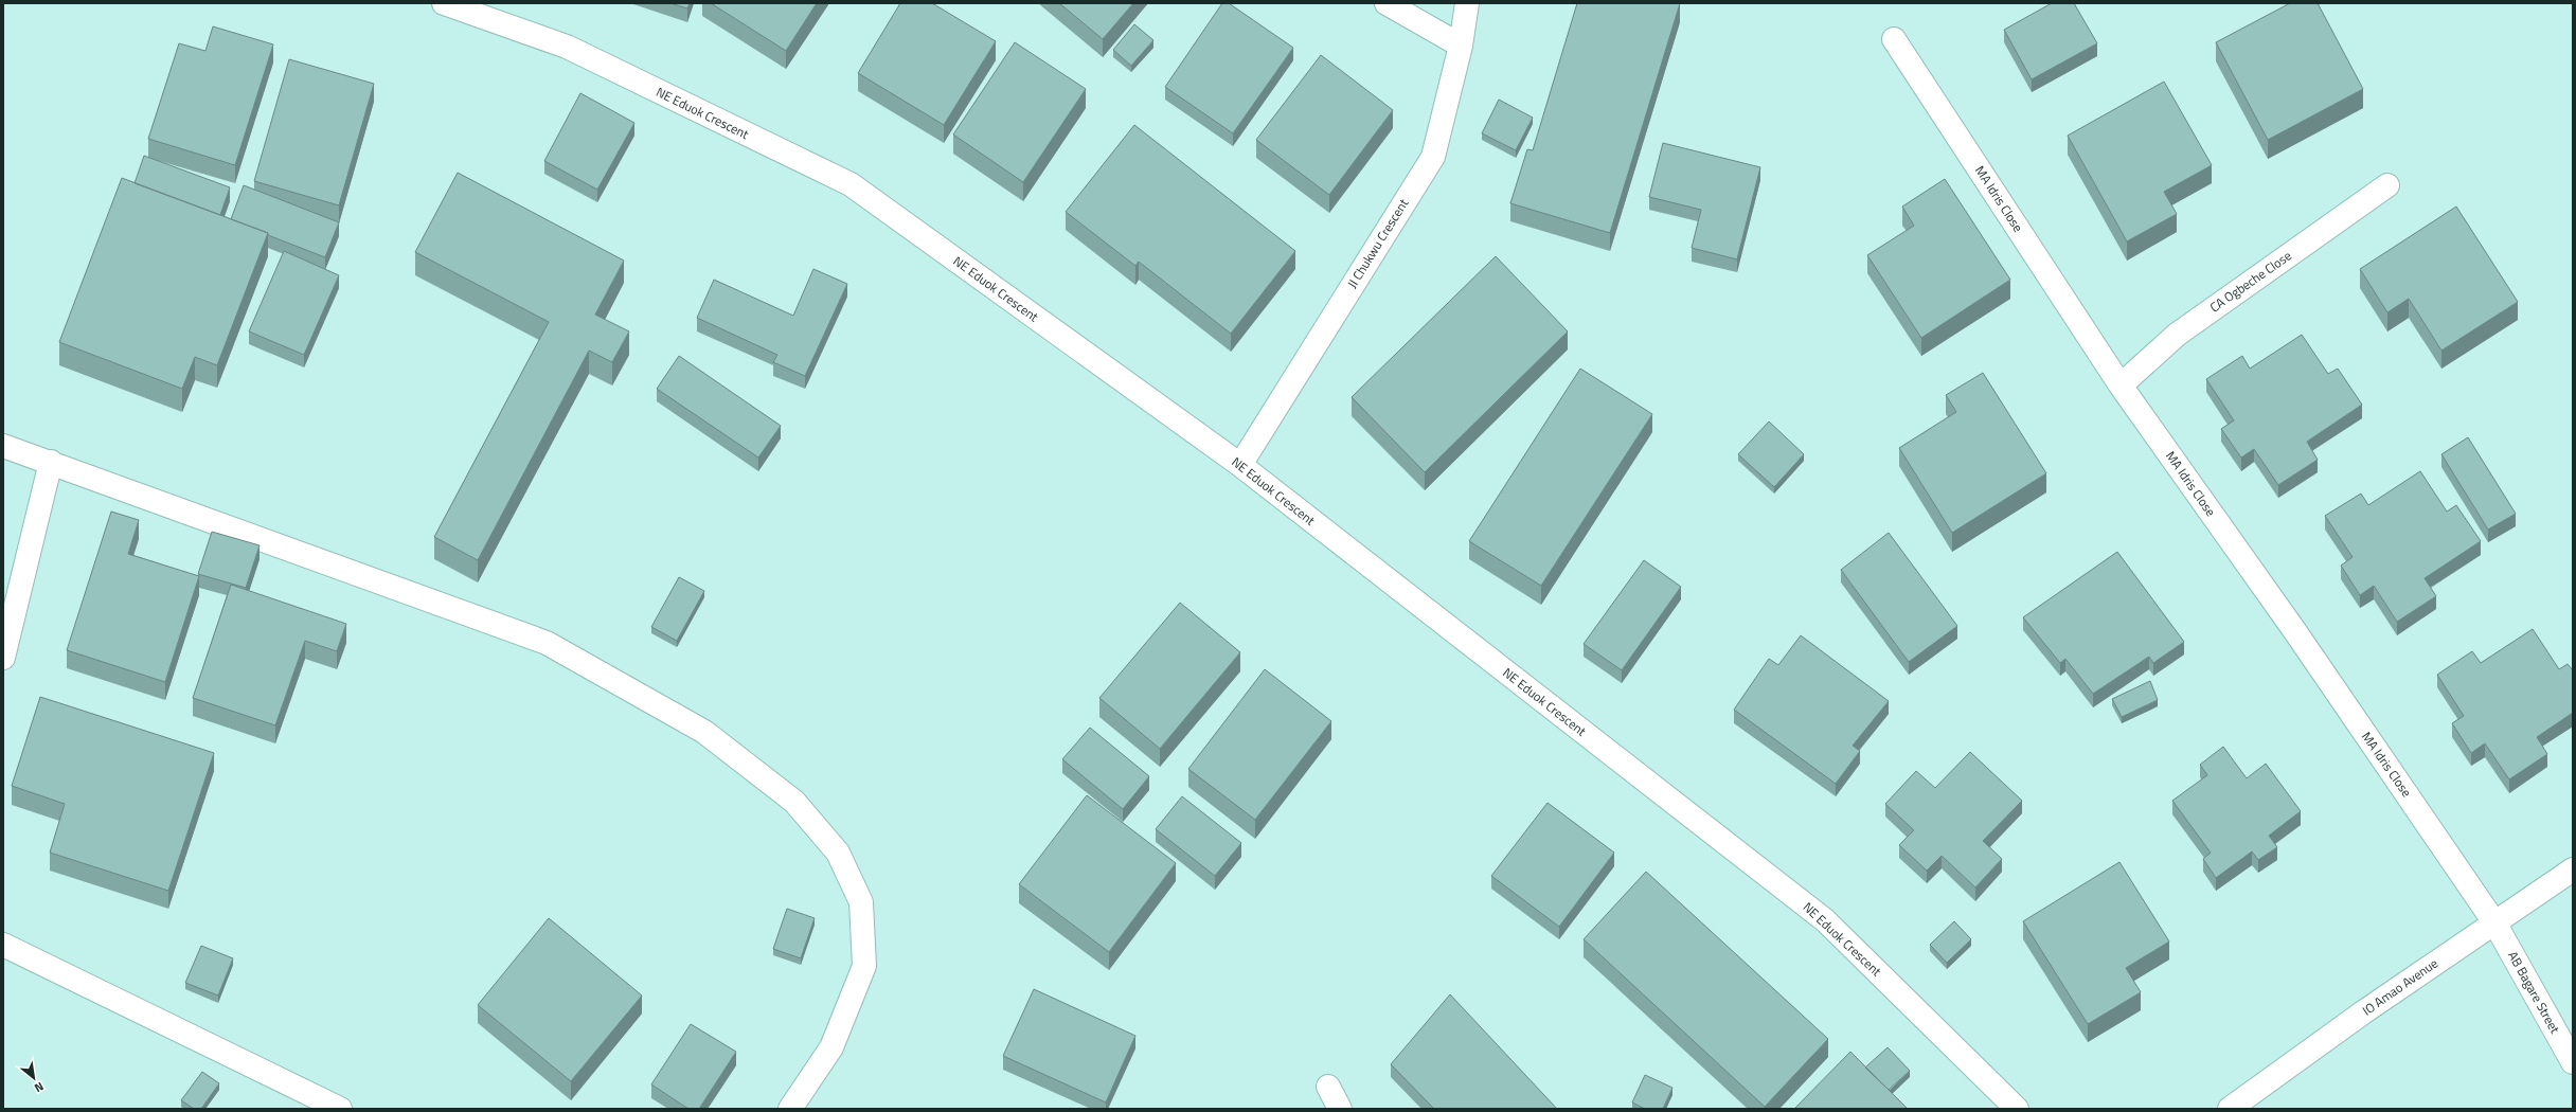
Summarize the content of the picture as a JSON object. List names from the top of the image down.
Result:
{
  "streets": {
    "street": [
      "NE Eduok Crescent",
      "MA Idris Close",
      "JI Chukwu Crescent",
      "CA Ogbeche Close",
      "IO Amao Avenue",
      "AB Bagare Street"
    ]
  },
  "crossings": [
    ["NE Eduok Crescent", "JI Chukwu Crescent"],
    ["MA Idris Close", "CA Ogbeche Close"],
    ["MA Idris Close", "IO Amao Avenue"],
    ["MA Idris Close", "AB Bagare Street"],
    ["IO Amao Avenue", "AB Bagare Street"]
  ],
  "north": "bottom right"
}
